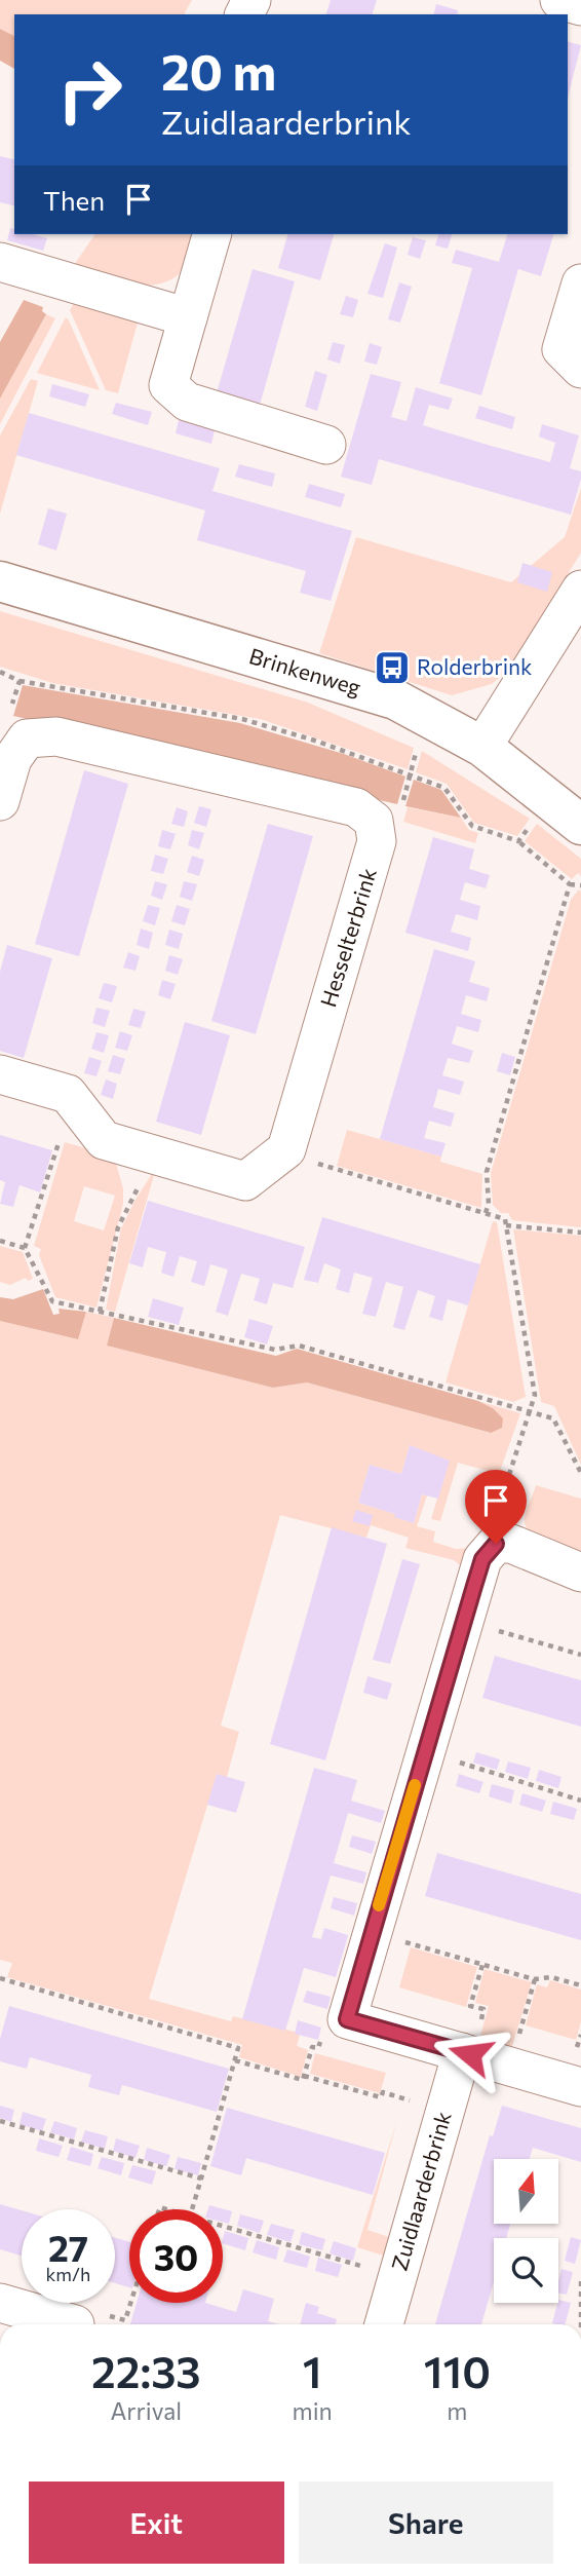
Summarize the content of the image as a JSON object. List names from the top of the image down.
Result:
{
  "streets": {
    "street": ["Brinkenweg", "Hesselterbrink", "Zuidlaarderbrink"]
  },
  "places": {
    "bus stop": ["Rolderbrink"]
  },
  "north": "top",
  "page": {
    "turn": ["20 m", "Zuidlaarderbrink"],
    "then": "Then",
    "speed": "27 km/h",
    "limit": "30",
    "eta": [
      "22:33",
      "Arrival",
      "1",
      "min",
      "110",
      "m"
    ],
    "buttons": ["Exit", "Share"]
  }
}
